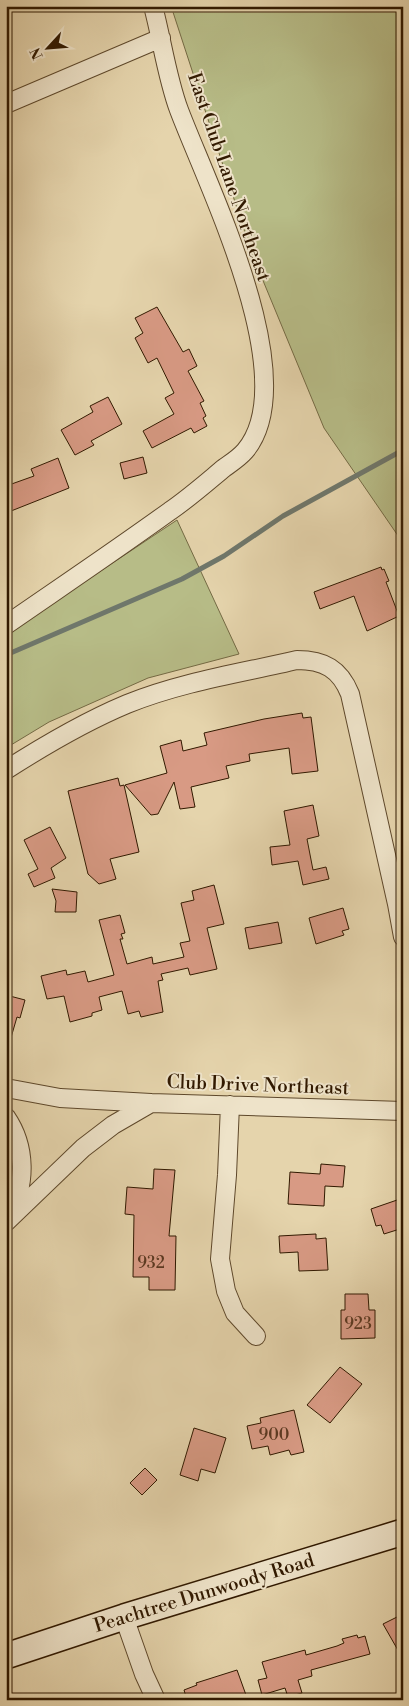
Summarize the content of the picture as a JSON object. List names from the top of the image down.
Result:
{
  "streets": {
    "main road": ["Peachtree Dunwoody Road"],
    "street": ["East Club Lane Northeast", "Club Drive Northeast"]
  },
  "house_numbers": ["932", "923", "900"],
  "north": "bottom left"
}
